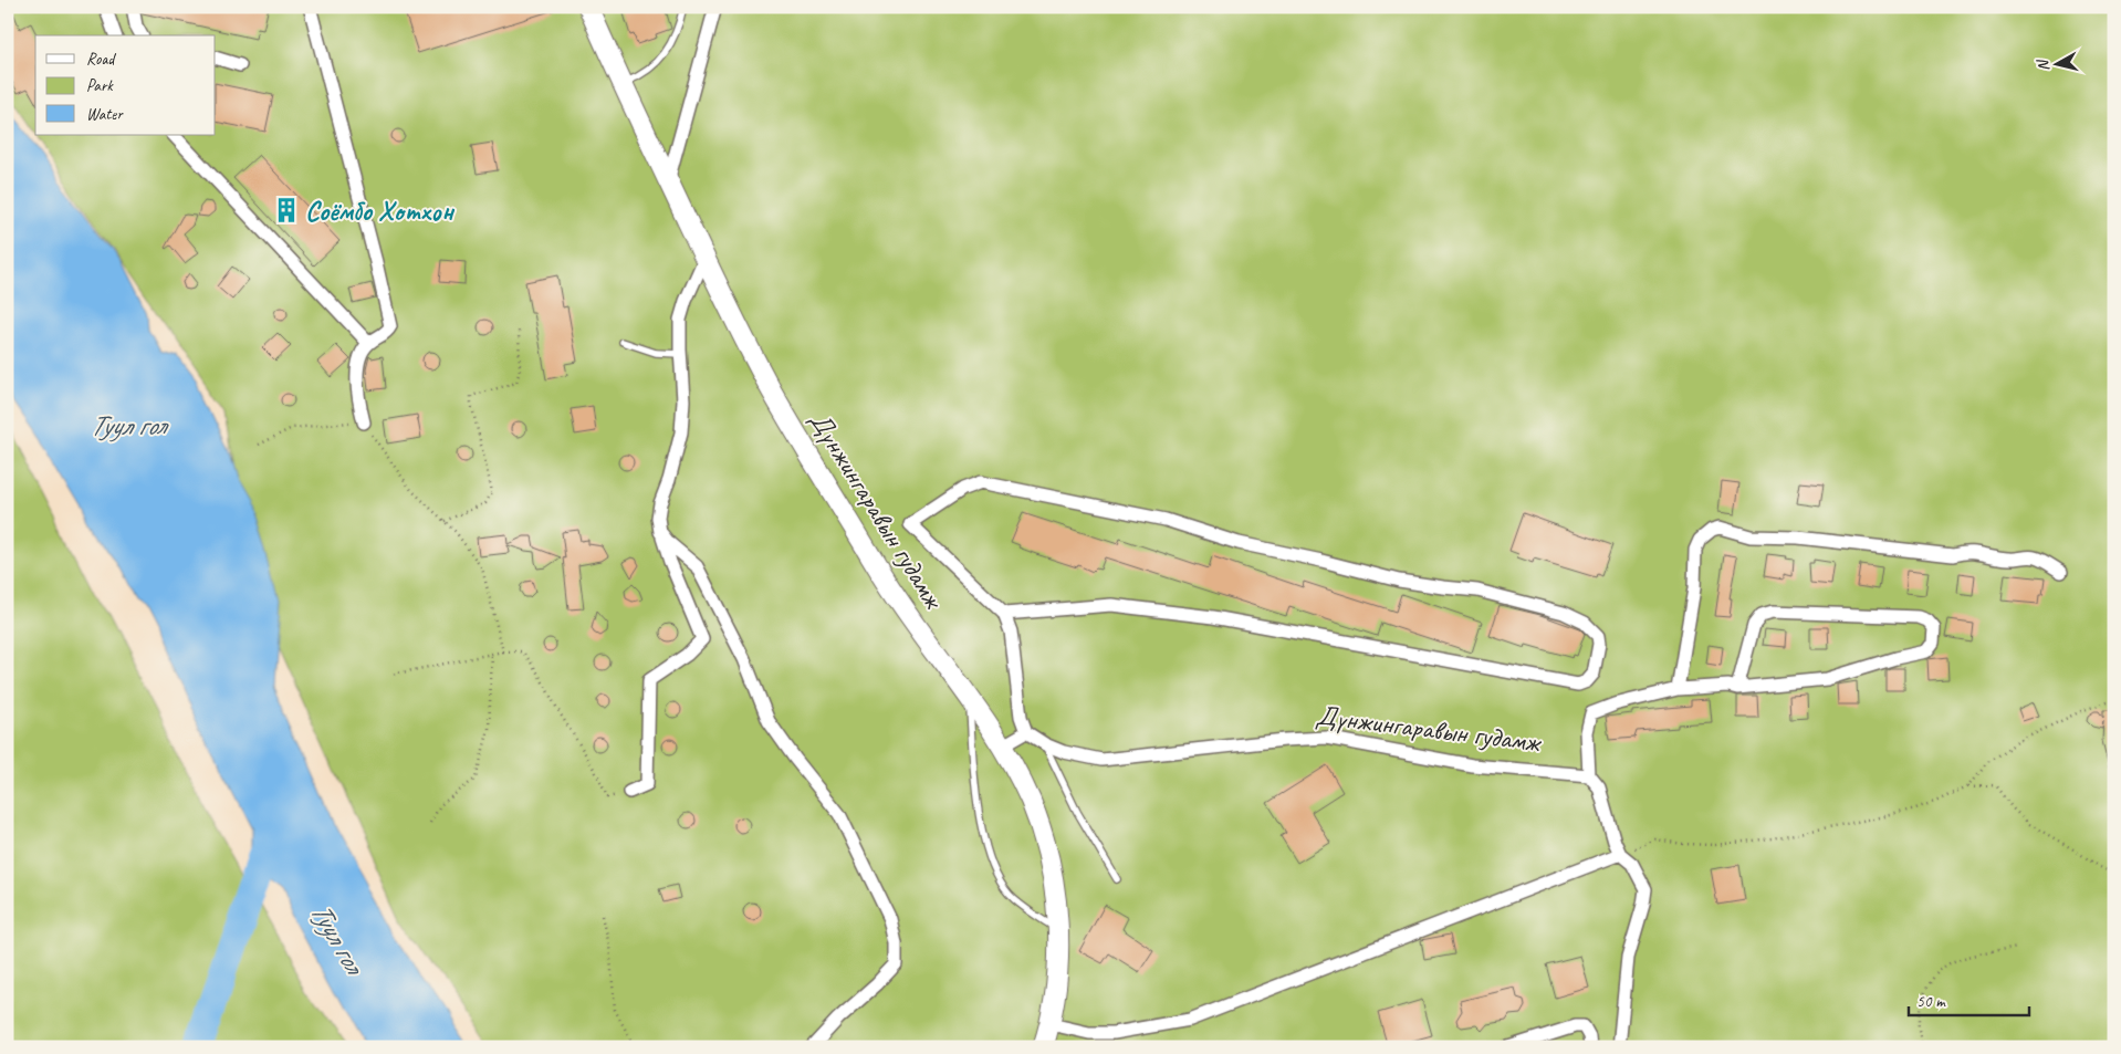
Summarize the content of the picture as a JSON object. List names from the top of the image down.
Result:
{
  "streets": {
    "main road": ["Дүнжингаравын гудамж"]
  },
  "water": ["Туул гол"],
  "places": {
    "building": ["Соёмбо Хотхон"]
  },
  "legend": ["Road", "Park", "Water"],
  "scale_bar": "50 m",
  "north": "left"
}
